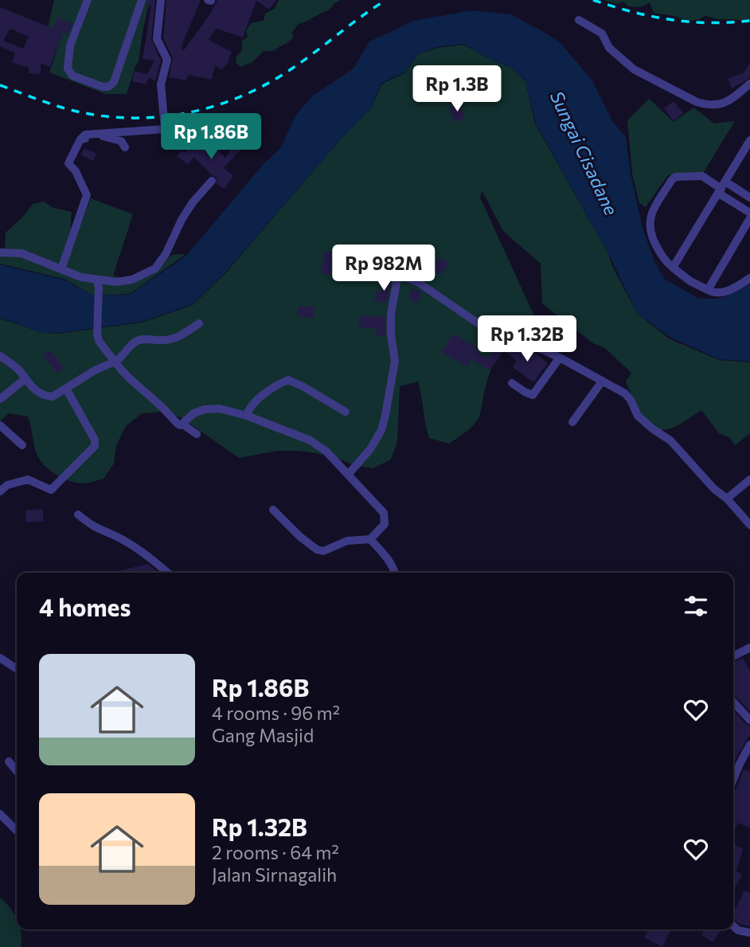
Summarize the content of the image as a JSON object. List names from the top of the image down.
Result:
{
  "water": ["Sungai Cisadane"],
  "page": {
    "price": [
      "Rp 1.3B",
      "Rp 1.86B",
      "Rp 982M",
      "Rp 1.32B"
    ],
    "heading": "4 homes",
    "list": [
      {
        "name": "Rp 1.86B",
        "note": "4 rooms · 96 m² · Gang Masjid"
      },
      {
        "name": "Rp 1.32B",
        "note": "2 rooms · 64 m² · Jalan Sirnagalih"
      }
    ]
  }
}
